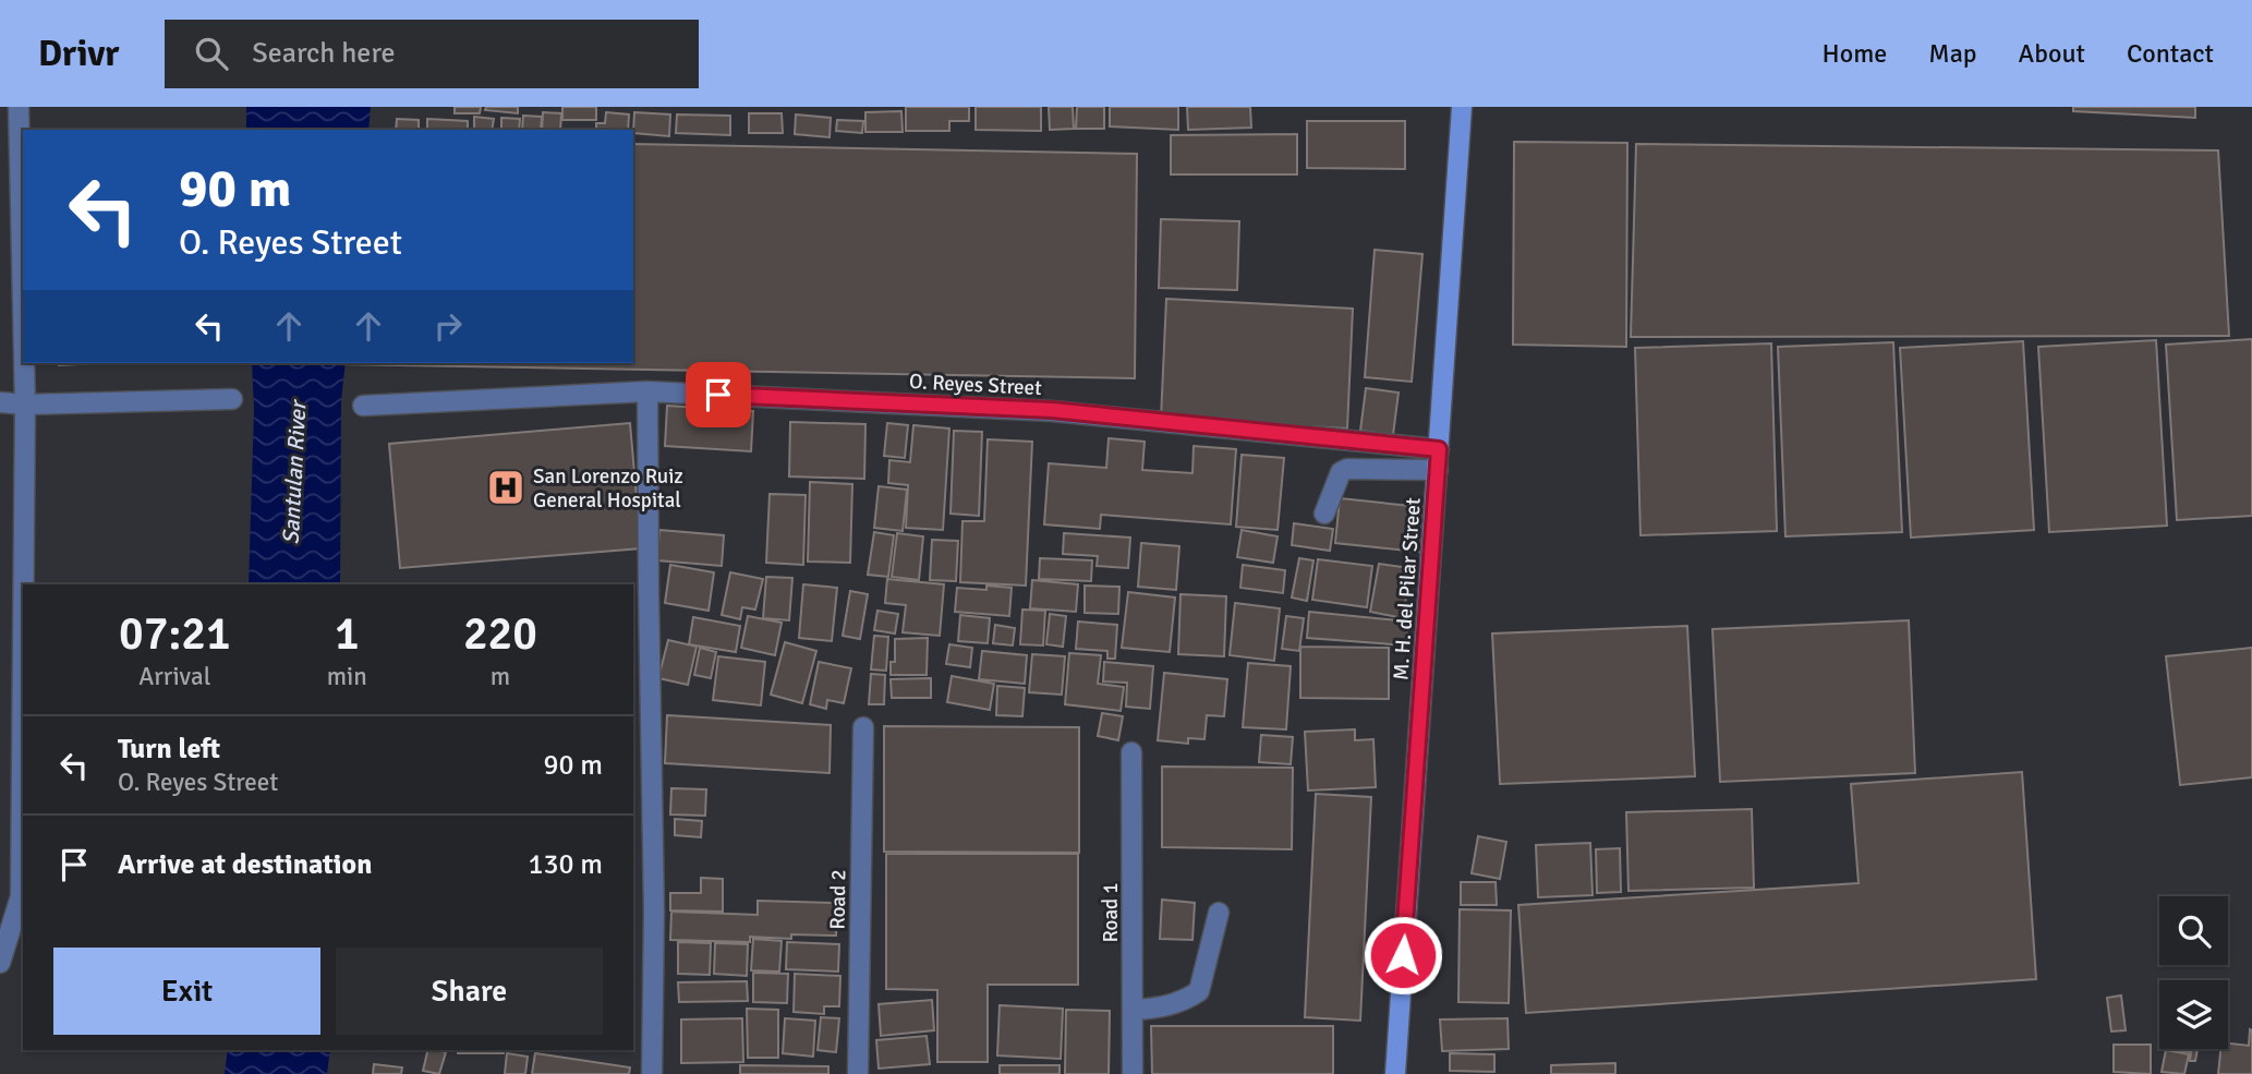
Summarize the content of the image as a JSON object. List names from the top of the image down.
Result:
{
  "streets": {
    "main road": ["M. H. del Pilar Street"],
    "street": ["O. Reyes Street", "Road 2", "Road 1"]
  },
  "crossings": [
    ["O. Reyes Street", "M. H. del Pilar Street"]
  ],
  "water": ["Santulan River"],
  "places": {
    "hospital": ["San Lorenzo Ruiz General Hospital"]
  },
  "page": {
    "header": "Drivr",
    "search": "Search here",
    "nav": [
      "Home",
      "Map",
      "About",
      "Contact"
    ],
    "turn": ["90 m", "O. Reyes Street"],
    "eta": [
      "07:21",
      "Arrival",
      "1",
      "min",
      "220",
      "m"
    ],
    "list": [
      {
        "name": "Turn left",
        "note": "O. Reyes Street",
        "value": "90 m"
      },
      {
        "name": "Arrive at destination",
        "value": "130 m"
      }
    ],
    "buttons": ["Exit", "Share"]
  }
}
